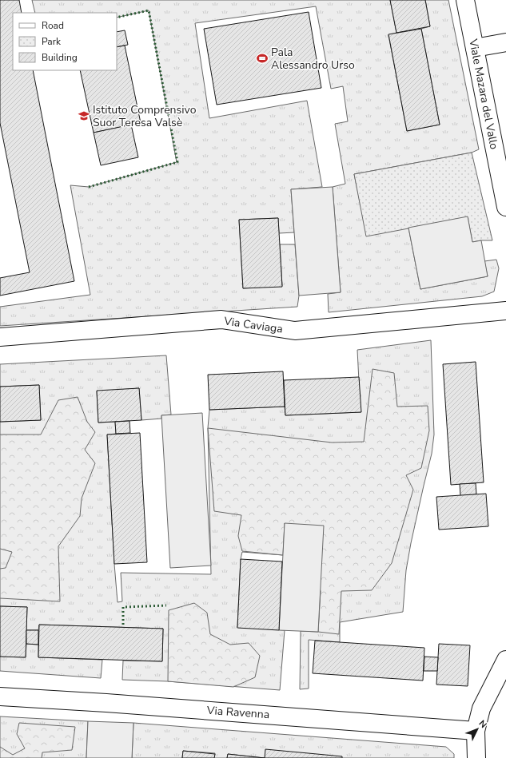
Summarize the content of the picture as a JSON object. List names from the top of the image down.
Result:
{
  "streets": {
    "street": ["Viale Mazara del Vallo", "Via Caviaga", "Via Ravenna"]
  },
  "places": {
    "sports": ["Pala Alessandro Urso"],
    "school or university": ["Istituto Comprensivo Suor Teresa Valsè"]
  },
  "legend": ["Road", "Park", "Building"],
  "north": "top right"
}
